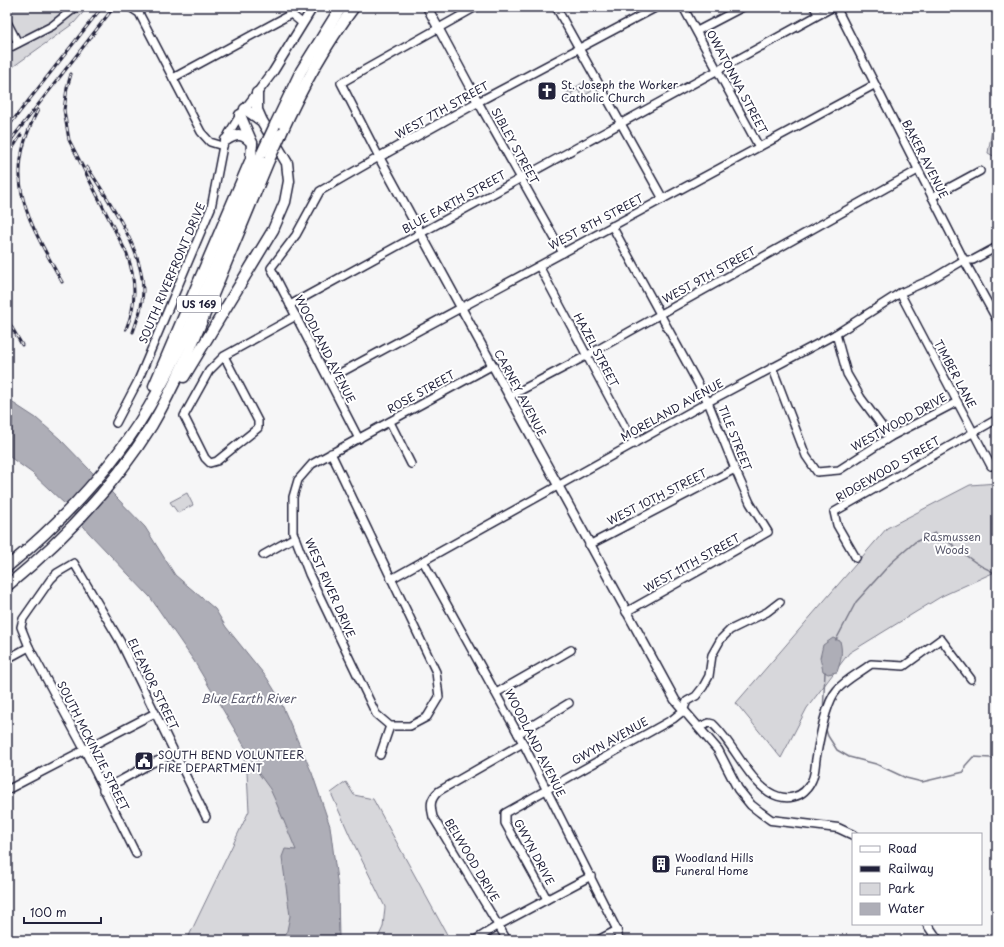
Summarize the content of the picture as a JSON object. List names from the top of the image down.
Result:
{
  "streets": {
    "highway": ["US 169"],
    "main road": [
      "WEST 7TH STREET",
      "SIBLEY STREET",
      "SOUTH RIVERFRONT DRIVE",
      "CARNEY AVENUE"
    ],
    "street": [
      "OWATONNA STREET",
      "BAKER AVENUE",
      "BLUE EARTH STREET",
      "WEST 8TH STREET",
      "WEST 9TH STREET",
      "WOODLAND AVENUE",
      "HAZEL STREET",
      "TIMBER LANE",
      "ROSE STREET",
      "MORELAND AVENUE",
      "WESTWOOD DRIVE",
      "TILE STREET",
      "RIDGEWOOD STREET",
      "WEST 10TH STREET",
      "WEST 11TH STREET",
      "WEST RIVER DRIVE",
      "ELEANOR STREET",
      "GWYN AVENUE",
      "SOUTH MCKINZIE STREET",
      "GWYN DRIVE",
      "BELWOOD DRIVE"
    ]
  },
  "crossings": [
    ["OWATONNA STREET", "BLUE EARTH STREET"],
    ["OWATONNA STREET", "WEST 8TH STREET"],
    ["WEST 7TH STREET", "SIBLEY STREET"],
    ["WEST 7TH STREET", "WOODLAND AVENUE"],
    ["WEST 7TH STREET", "CARNEY AVENUE"],
    ["SIBLEY STREET", "BLUE EARTH STREET"],
    ["SIBLEY STREET", "WEST 8TH STREET"],
    ["SIBLEY STREET", "CARNEY AVENUE"],
    ["BAKER AVENUE", "BLUE EARTH STREET"],
    ["BAKER AVENUE", "WEST 8TH STREET"],
    ["BAKER AVENUE", "WEST 9TH STREET"],
    ["BAKER AVENUE", "MORELAND AVENUE"],
    ["BLUE EARTH STREET", "WOODLAND AVENUE"],
    ["BLUE EARTH STREET", "CARNEY AVENUE"],
    ["WEST 8TH STREET", "WOODLAND AVENUE"],
    ["WEST 8TH STREET", "HAZEL STREET"],
    ["WEST 8TH STREET", "CARNEY AVENUE"],
    ["WEST 8TH STREET", "TILE STREET"],
    ["WEST 9TH STREET", "HAZEL STREET"],
    ["WEST 9TH STREET", "CARNEY AVENUE"],
    ["WEST 9TH STREET", "TILE STREET"],
    ["WOODLAND AVENUE", "ROSE STREET"],
    ["WOODLAND AVENUE", "MORELAND AVENUE"],
    ["WOODLAND AVENUE", "WEST RIVER DRIVE"],
    ["WOODLAND AVENUE", "GWYN AVENUE"],
    ["WOODLAND AVENUE", "GWYN DRIVE"],
    ["WOODLAND AVENUE", "BELWOOD DRIVE"],
    ["HAZEL STREET", "MORELAND AVENUE"],
    ["TIMBER LANE", "MORELAND AVENUE"],
    ["TIMBER LANE", "WESTWOOD DRIVE"],
    ["TIMBER LANE", "RIDGEWOOD STREET"],
    ["ROSE STREET", "CARNEY AVENUE"],
    ["ROSE STREET", "WEST RIVER DRIVE"],
    ["CARNEY AVENUE", "MORELAND AVENUE"],
    ["CARNEY AVENUE", "WEST 10TH STREET"],
    ["CARNEY AVENUE", "WEST 11TH STREET"],
    ["CARNEY AVENUE", "GWYN AVENUE"],
    ["MORELAND AVENUE", "WESTWOOD DRIVE"],
    ["MORELAND AVENUE", "TILE STREET"],
    ["TILE STREET", "WEST 10TH STREET"],
    ["TILE STREET", "WEST 11TH STREET"],
    ["ELEANOR STREET", "SOUTH MCKINZIE STREET"],
    ["GWYN AVENUE", "GWYN DRIVE"]
  ],
  "water": ["Blue Earth River"],
  "parks": ["Rasmussen Woods"],
  "places": {
    "church": ["St. Joseph the Worker Catholic Church"],
    "public building": ["SOUTH BEND VOLUNTEER FIRE DEPARTMENT"],
    "building": ["Woodland Hills Funeral Home"]
  },
  "legend": [
    "Road",
    "Railway",
    "Park",
    "Water"
  ],
  "scale_bar": "100 m"
}
